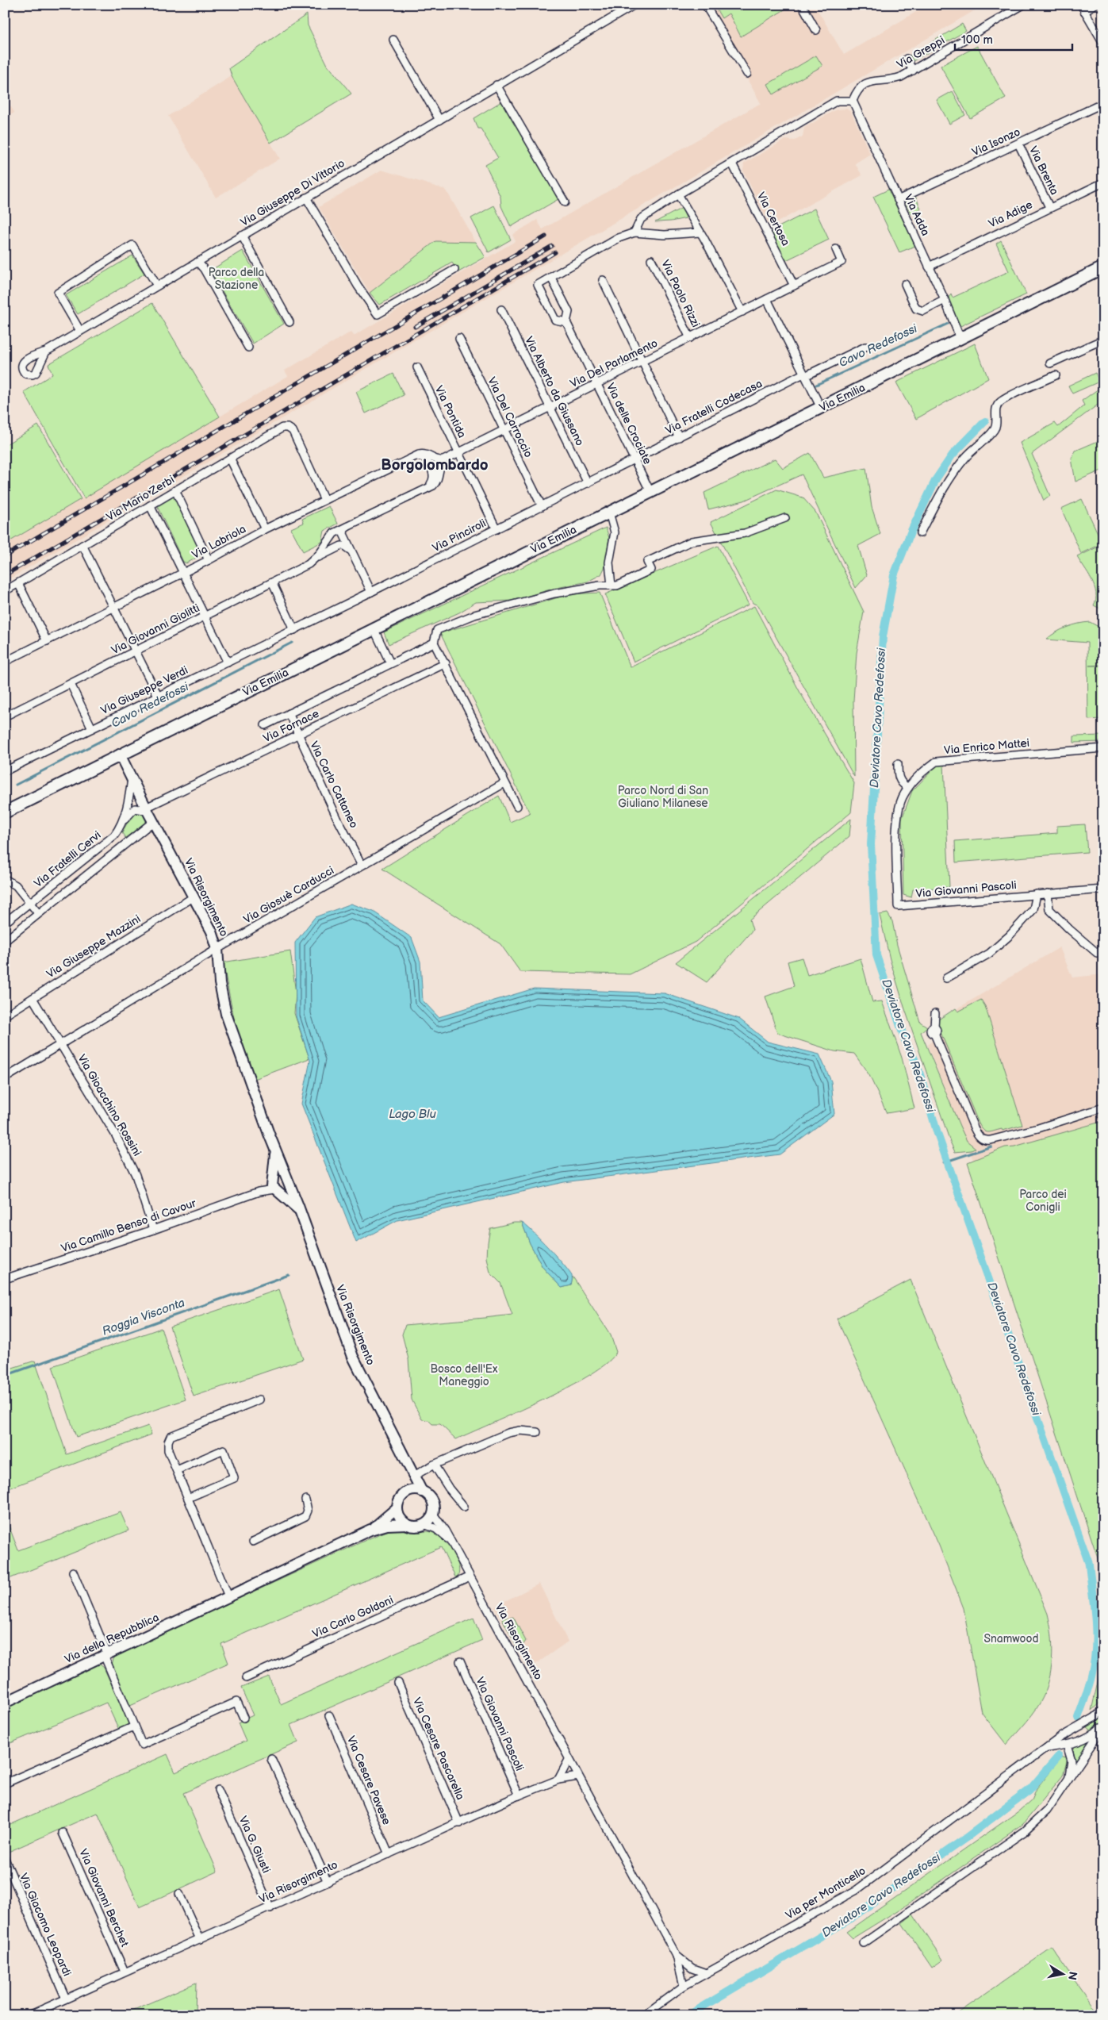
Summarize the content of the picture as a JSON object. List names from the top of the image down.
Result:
{
  "streets": {
    "main road": ["Via Emilia"],
    "street": [
      "Via Greppi",
      "Via Isonzo",
      "Via Brenta",
      "Via Giuseppe Di Vittorio",
      "Via Adige",
      "Via Adda",
      "Via Certosa",
      "Via Paolo Rizzi",
      "Via Del Parlamento",
      "Via Alberto da Giussano",
      "Via Fratelli Codecasa",
      "Via Pontida",
      "Via Del Carroccio",
      "Via delle Crociate",
      "Via Mario Zerbi",
      "Via Pinciroli",
      "Via Labriola",
      "Via Giovanni Giolitti",
      "Via Giuseppe Verdi",
      "Via Fornace",
      "Via Enrico Mattei",
      "Via Carlo Cattaneo",
      "Via Fratelli Cervi",
      "Via Giovanni Pascoli",
      "Via Giosuè Carducci",
      "Via Risorgimento",
      "Via Giuseppe Mazzini",
      "Via Gioacchino Rossini",
      "Via Camillo Benso di Cavour",
      "Via Carlo Goldoni",
      "Via della Repubblica",
      "Via Cesare Pascarella",
      "Via Cesare Pavese",
      "Via G. Giusti",
      "Via per Monticello",
      "Via Giovanni Berchet",
      "Via Giacomo Leopardi"
    ]
  },
  "crossings": [
    ["Via Greppi", "Via Adda"],
    ["Via Isonzo", "Via Brenta"],
    ["Via Isonzo", "Via Adda"],
    ["Via Brenta", "Via Adige"],
    ["Via Adige", "Via Adda"],
    ["Via Adda", "Via Emilia"],
    ["Via Certosa", "Via Del Parlamento"],
    ["Via Paolo Rizzi", "Via Del Parlamento"],
    ["Via Del Parlamento", "Via Alberto da Giussano"],
    ["Via Del Parlamento", "Via Pontida"],
    ["Via Del Parlamento", "Via Del Carroccio"],
    ["Via Del Parlamento", "Via delle Crociate"],
    ["Via Del Parlamento", "Via Labriola"],
    ["Via Alberto da Giussano", "Via Pinciroli"],
    ["Via Emilia", "Via delle Crociate"],
    ["Via Emilia", "Via Risorgimento"],
    ["Via Fratelli Codecasa", "Via delle Crociate"],
    ["Via Fratelli Codecasa", "Via Pinciroli"],
    ["Via Pontida", "Via Pinciroli"],
    ["Via Del Carroccio", "Via Pinciroli"],
    ["Via delle Crociate", "Via Pinciroli"],
    ["Via Mario Zerbi", "Via Labriola"],
    ["Via Pinciroli", "Via Giuseppe Verdi"],
    ["Via Fornace", "Via Carlo Cattaneo"],
    ["Via Fornace", "Via Risorgimento"],
    ["Via Enrico Mattei", "Via Giovanni Pascoli"],
    ["Via Carlo Cattaneo", "Via Giosuè Carducci"],
    ["Via Fratelli Cervi", "Via Risorgimento"],
    ["Via Giovanni Pascoli", "Via Risorgimento"],
    ["Via Giosuè Carducci", "Via Risorgimento"],
    ["Via Giosuè Carducci", "Via Gioacchino Rossini"],
    ["Via Risorgimento", "Via Giuseppe Mazzini"],
    ["Via Risorgimento", "Via Camillo Benso di Cavour"],
    ["Via Risorgimento", "Via Carlo Goldoni"],
    ["Via Risorgimento", "Via della Repubblica"],
    ["Via Risorgimento", "Via Cesare Pascarella"],
    ["Via Risorgimento", "Via Cesare Pavese"],
    ["Via Risorgimento", "Via G. Giusti"],
    ["Via Risorgimento", "Via per Monticello"],
    ["Via Risorgimento", "Via Giovanni Berchet"],
    ["Via Risorgimento", "Via Giacomo Leopardi"],
    ["Via Giuseppe Mazzini", "Via Gioacchino Rossini"],
    ["Via Gioacchino Rossini", "Via Camillo Benso di Cavour"]
  ],
  "districts": ["Borgolombardo"],
  "water": [
    "Cavo Redefossi",
    "Deviatore Cavo Redefossi",
    "Lago Blu",
    "Roggia Visconta"
  ],
  "parks": [
    "Parco della Stazione",
    "Parco Nord di San Giuliano Milanese",
    "Parco dei Conigli",
    "Bosco dell'Ex Maneggio",
    "Snamwood"
  ],
  "scale_bar": "100 m",
  "north": "right"
}
